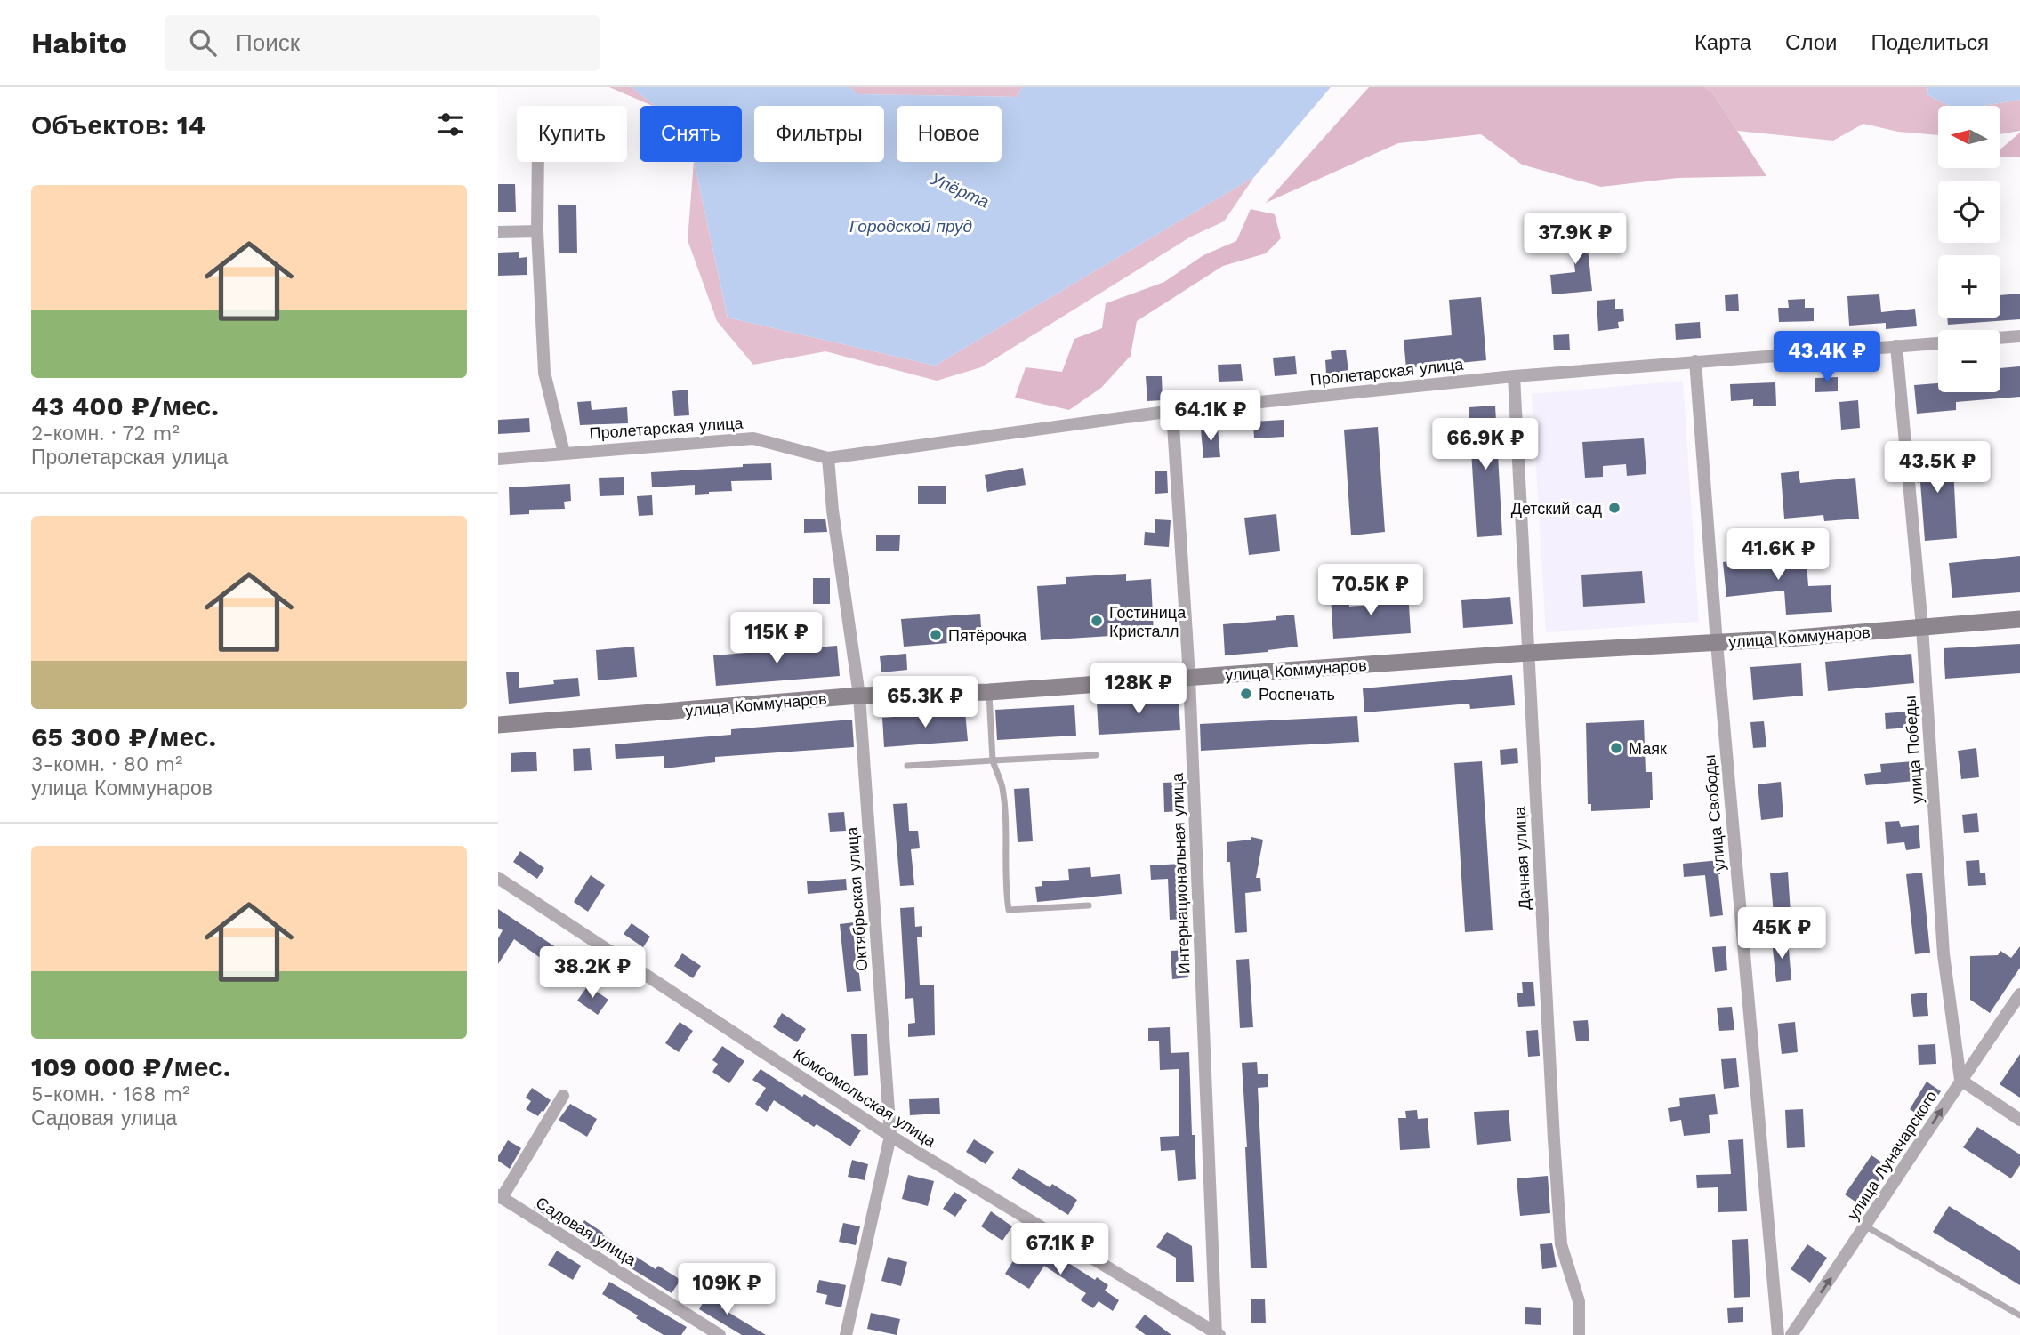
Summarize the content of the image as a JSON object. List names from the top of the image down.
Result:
{
  "streets": {
    "main road": ["улица Коммунаров"],
    "street": [
      "Пролетарская улица",
      "улица Победы",
      "улица Свободы",
      "Дачная улица",
      "Интернациональная улица",
      "Октябрьская улица",
      "Комсомольская улица",
      "улица Луначарского",
      "Садовая улица"
    ]
  },
  "crossings": [
    ["Пролетарская улица", "улица Победы"],
    ["Пролетарская улица", "улица Свободы"],
    ["Пролетарская улица", "Дачная улица"],
    ["Пролетарская улица", "Интернациональная улица"],
    ["Пролетарская улица", "Октябрьская улица"],
    ["улица Коммунаров", "улица Победы"],
    ["улица Коммунаров", "улица Свободы"],
    ["улица Коммунаров", "Дачная улица"],
    ["улица Коммунаров", "Интернациональная улица"],
    ["улица Коммунаров", "Октябрьская улица"],
    ["улица Победы", "улица Луначарского"],
    ["Интернациональная улица", "Комсомольская улица"],
    ["Октябрьская улица", "Комсомольская улица"]
  ],
  "one_way": ["улица Луначарского"],
  "water": ["Упёрта", "Городской пруд"],
  "places": [
    "Детский сад",
    "Гостиница Кристалл",
    "Пятёрочка",
    "Роспечать",
    "Маяк"
  ],
  "north": "left",
  "page": {
    "header": "Habito",
    "search": "Поиск",
    "nav": ["Карта", "Слои", "Поделиться"],
    "heading": "Объектов: 14",
    "map_buttons": ["+", "−"],
    "chip": [
      "Купить",
      "Снять",
      "Фильтры",
      "Новое"
    ],
    "list": [
      {
        "name": "43 400 ₽/мес.",
        "note": "2-комн. · 72 m² · Пролетарская улица"
      },
      {
        "name": "65 300 ₽/мес.",
        "note": "3-комн. · 80 m² · улица Коммунаров"
      },
      {
        "name": "109 000 ₽/мес.",
        "note": "5-комн. · 168 m² · Садовая улица"
      }
    ],
    "price": [
      "37.9K ₽",
      "43.4K ₽",
      "64.1K ₽",
      "66.9K ₽",
      "43.5K ₽",
      "41.6K ₽",
      "70.5K ₽",
      "115K ₽",
      "128K ₽",
      "65.3K ₽",
      "45K ₽",
      "38.2K ₽",
      "67.1K ₽",
      "109K ₽"
    ]
  }
}
